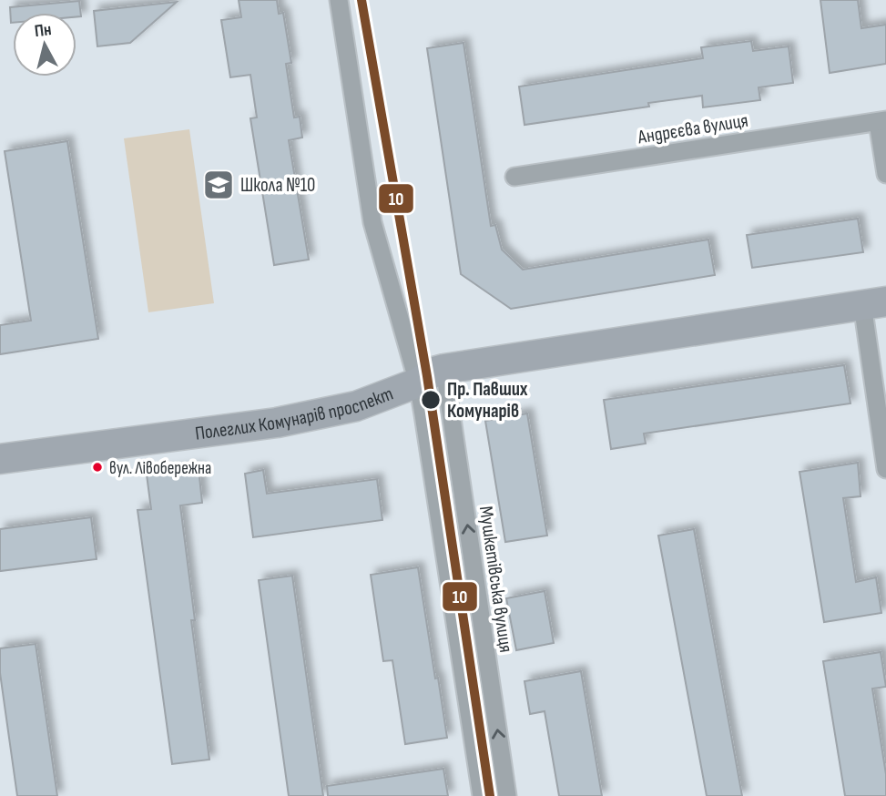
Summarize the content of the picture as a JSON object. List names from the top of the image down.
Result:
{
  "streets": {
    "main road": ["Полеглих Комунарів проспект"],
    "street": ["Андрєєва вулиця", "Мушкетівська вулиця"]
  },
  "crossings": [
    ["Полеглих Комунарів проспект", "Мушкетівська вулиця"]
  ],
  "places": {
    "school or university": ["Школа №10"],
    "other": ["Пр. Павших Комунарiв", "вул. Лівобережна"]
  },
  "lines": ["transit line 10"],
  "north": "top"
}
